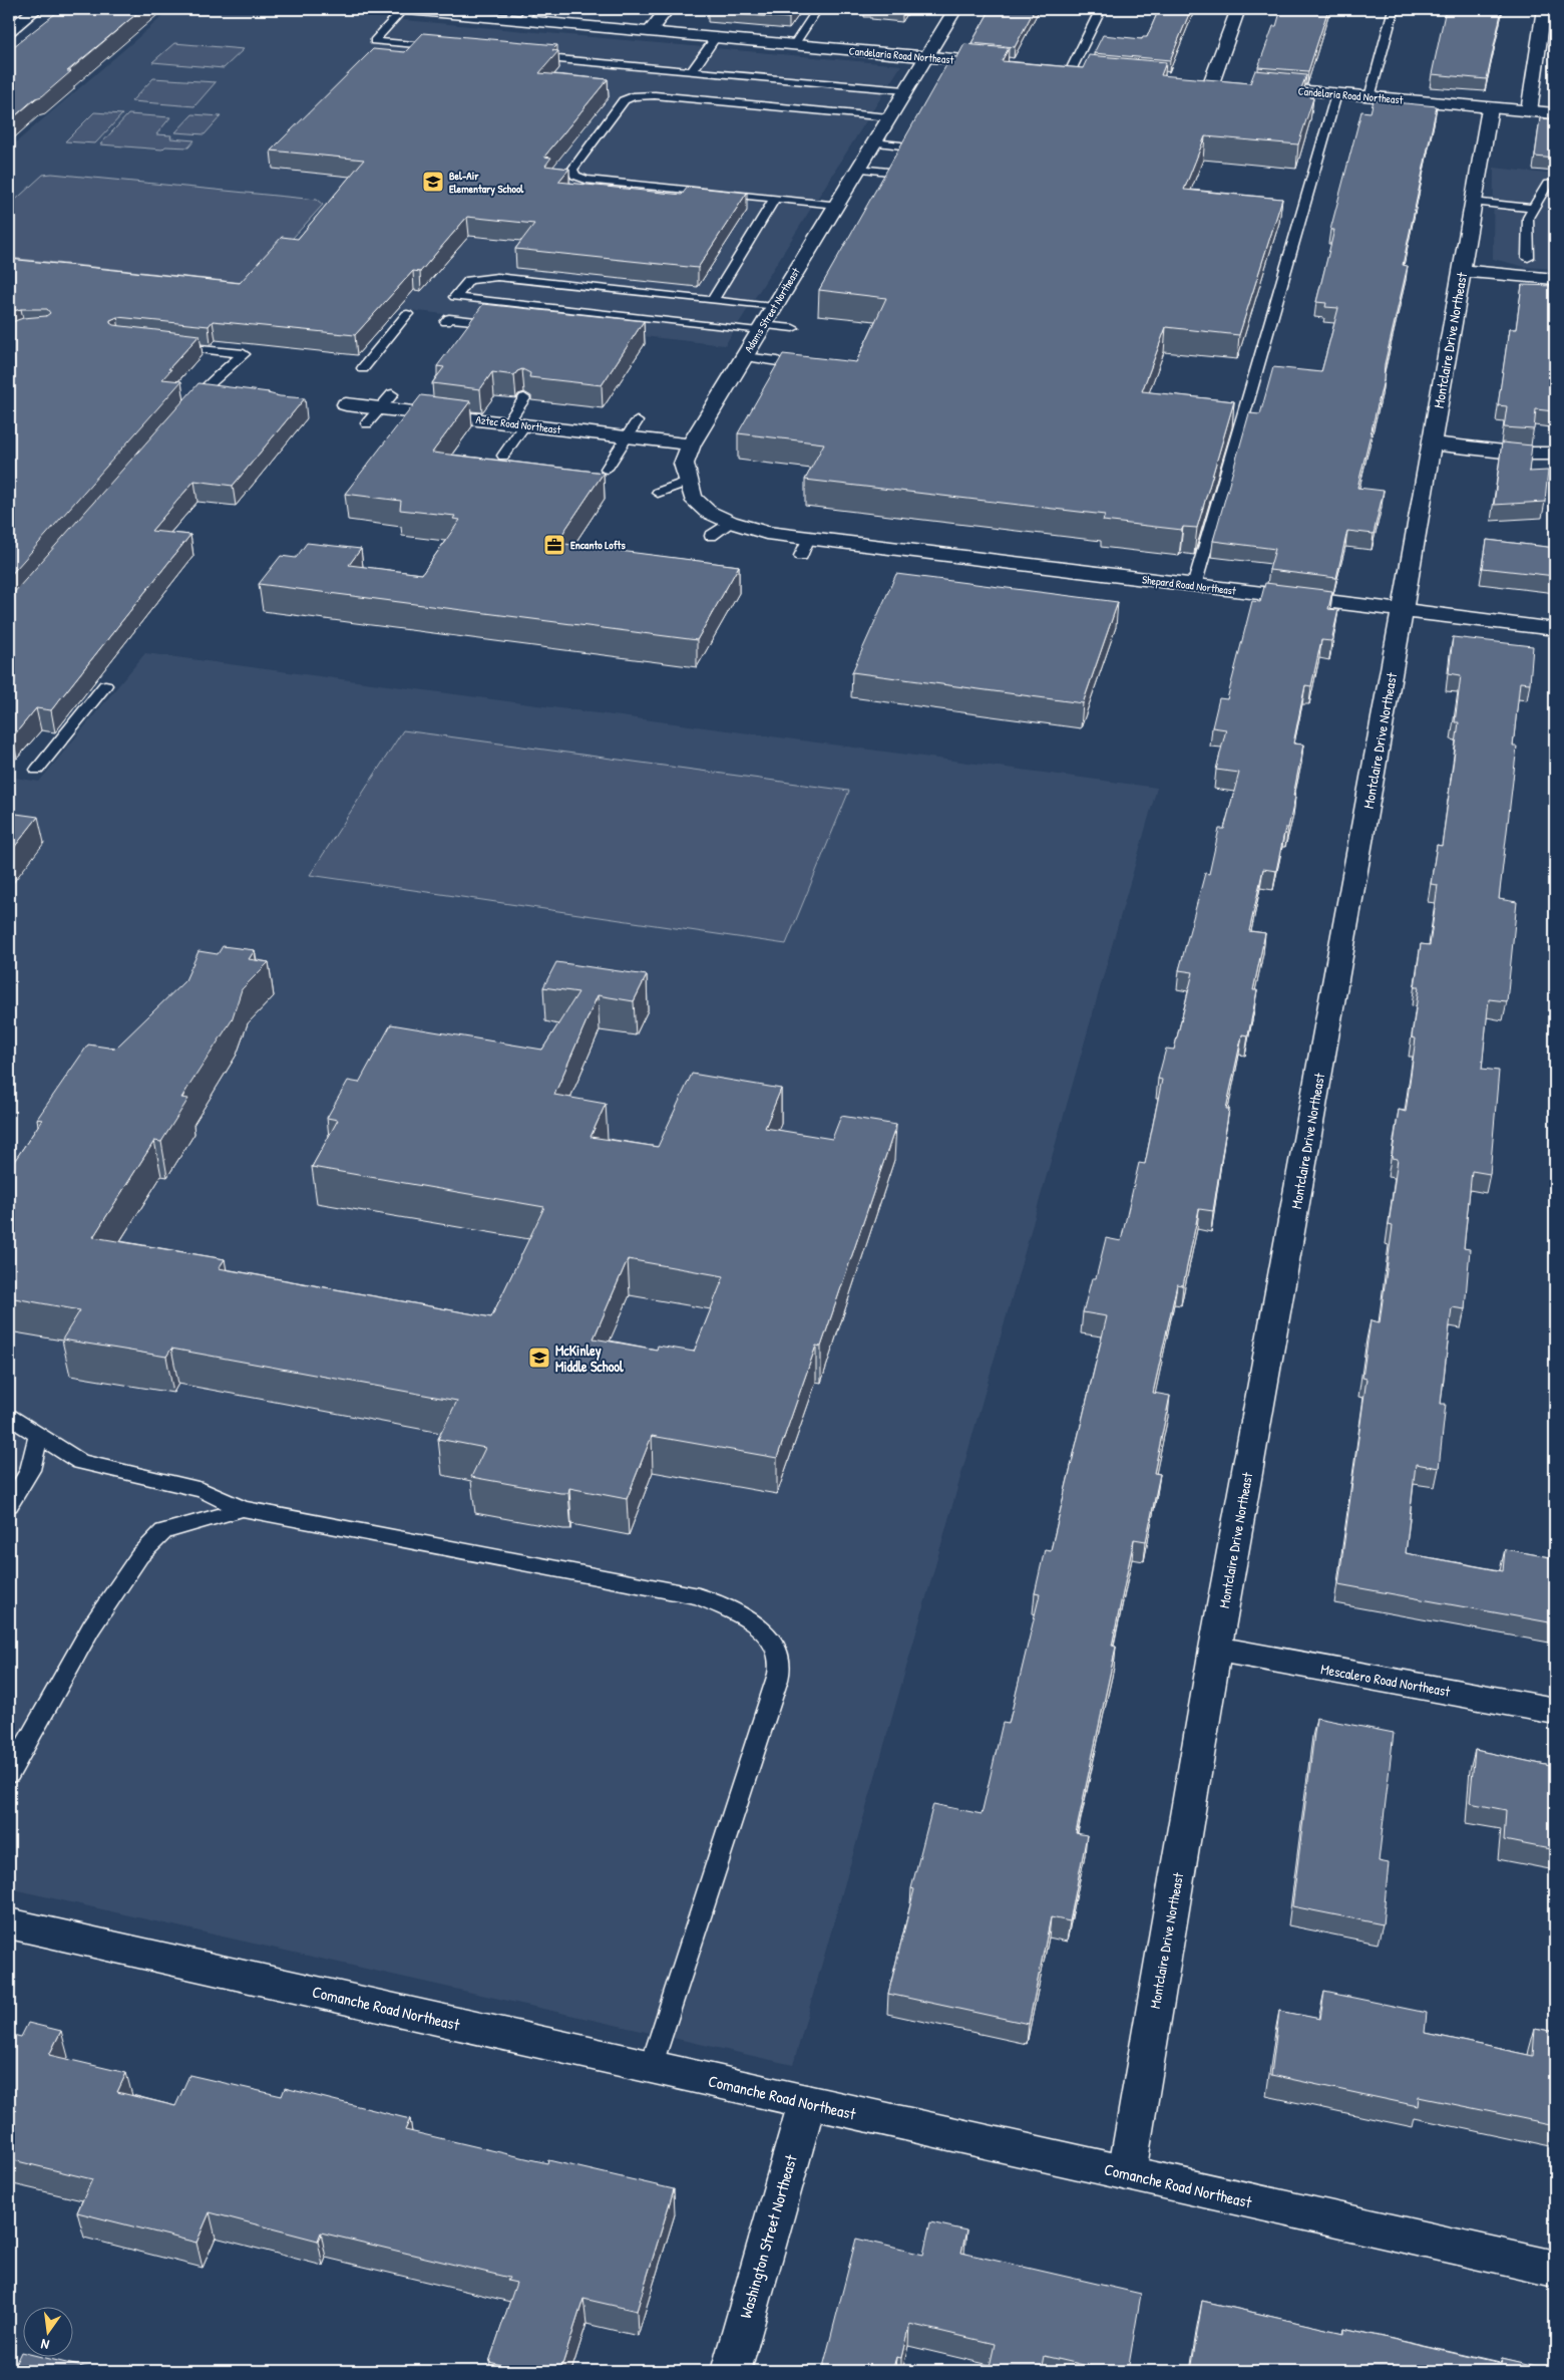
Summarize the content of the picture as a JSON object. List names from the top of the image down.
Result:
{
  "streets": {
    "street": [
      "Candelaria Road Northeast",
      "Adams Street Northeast",
      "Montclaire Drive Northeast",
      "Aztec Road Northeast",
      "Shepard Road Northeast",
      "Mescalero Road Northeast",
      "Comanche Road Northeast",
      "Washington Street Northeast"
    ]
  },
  "crossings": [
    ["Candelaria Road Northeast", "Adams Street Northeast"],
    ["Candelaria Road Northeast", "Montclaire Drive Northeast"],
    ["Adams Street Northeast", "Aztec Road Northeast"],
    ["Adams Street Northeast", "Shepard Road Northeast"],
    ["Montclaire Drive Northeast", "Shepard Road Northeast"],
    ["Montclaire Drive Northeast", "Mescalero Road Northeast"],
    ["Montclaire Drive Northeast", "Comanche Road Northeast"],
    ["Comanche Road Northeast", "Washington Street Northeast"]
  ],
  "places": {
    "school or university": ["Bel-Air Elementary School", "McKinley Middle School"],
    "office": ["Encanto Lofts"]
  },
  "north": "bottom"
}
